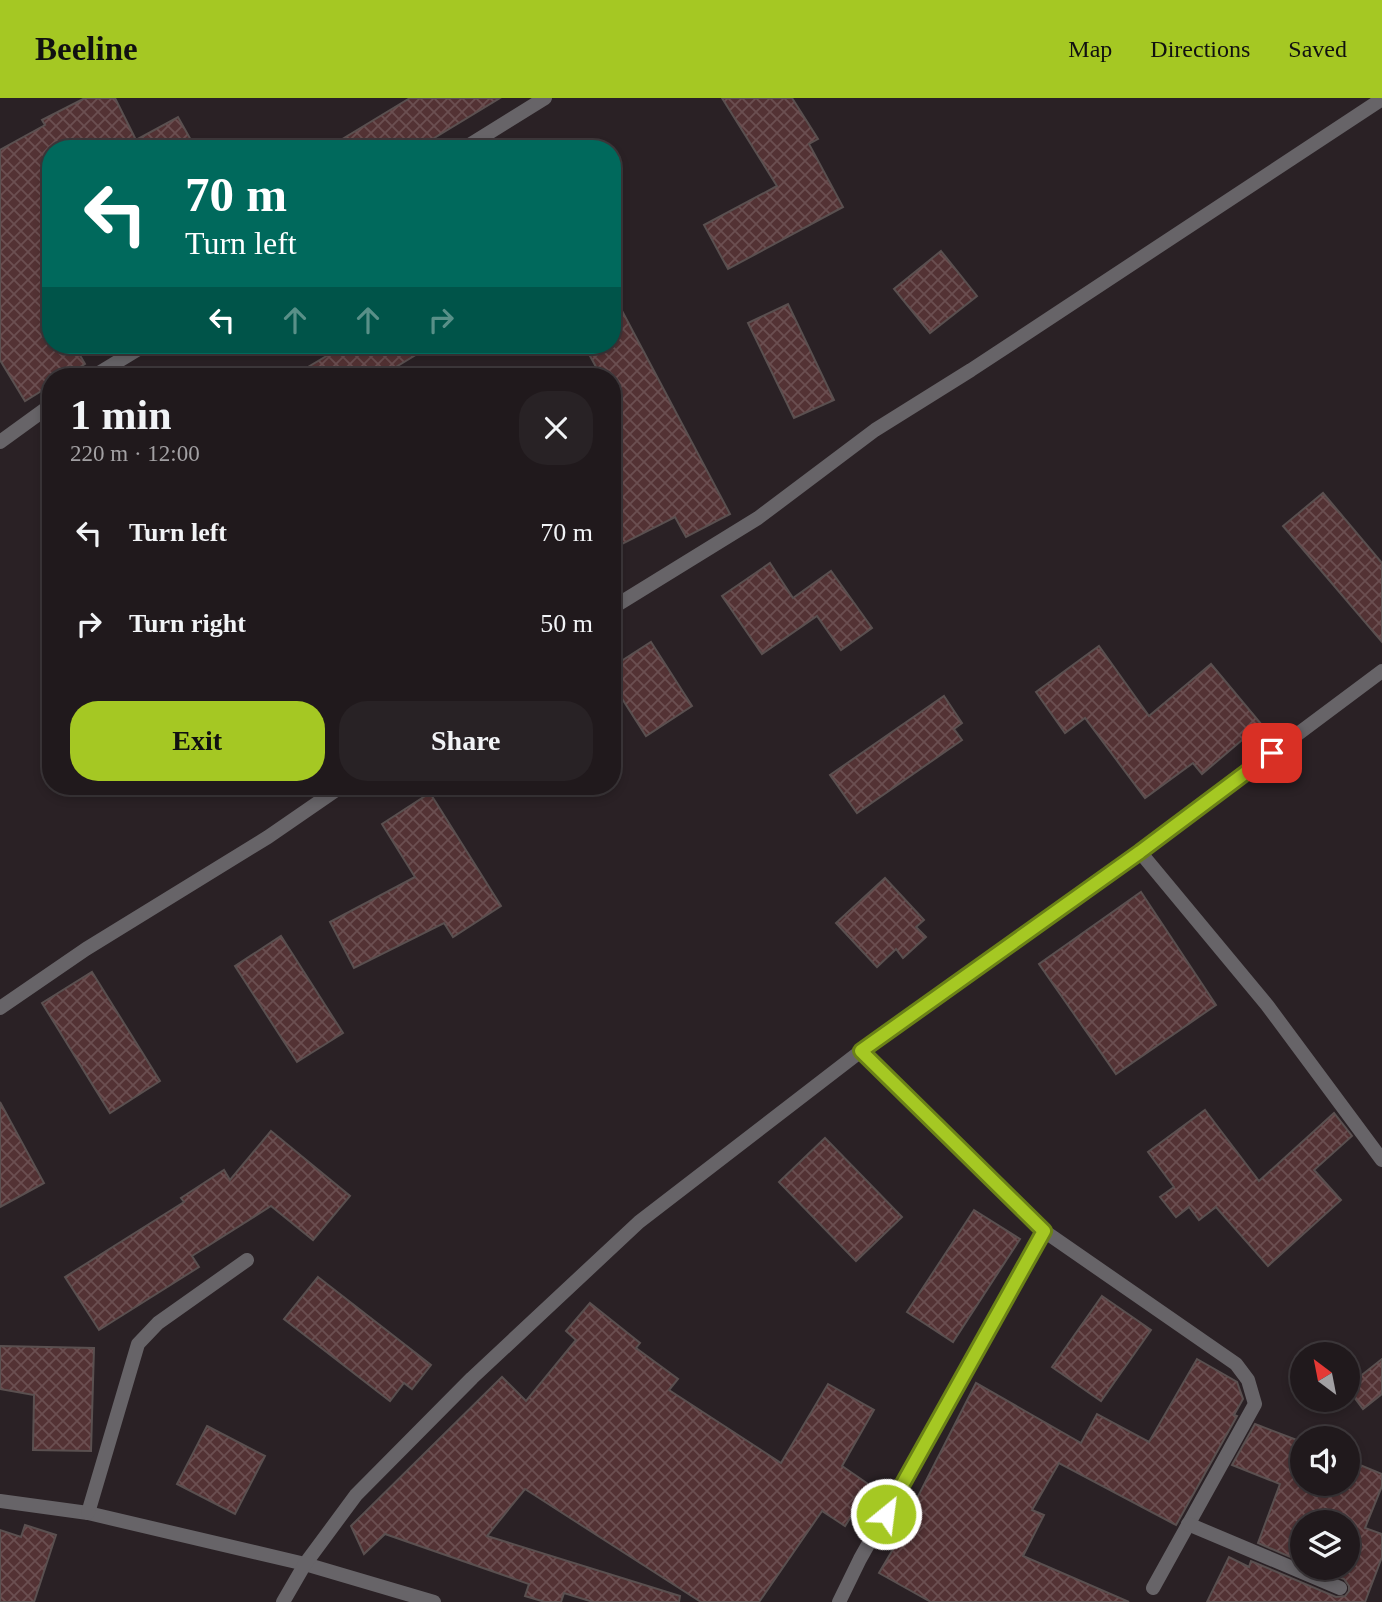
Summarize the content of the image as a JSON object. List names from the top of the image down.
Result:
{
  "north": "top left",
  "page": {
    "header": "Beeline",
    "nav": ["Map", "Directions", "Saved"],
    "turn": ["70 m", "Turn left"],
    "heading": ["1 min", "220 m · 12:00"],
    "list": [
      {
        "name": "Turn left",
        "value": "70 m"
      },
      {
        "name": "Turn right",
        "value": "50 m"
      }
    ],
    "buttons": ["Exit", "Share"]
  }
}
